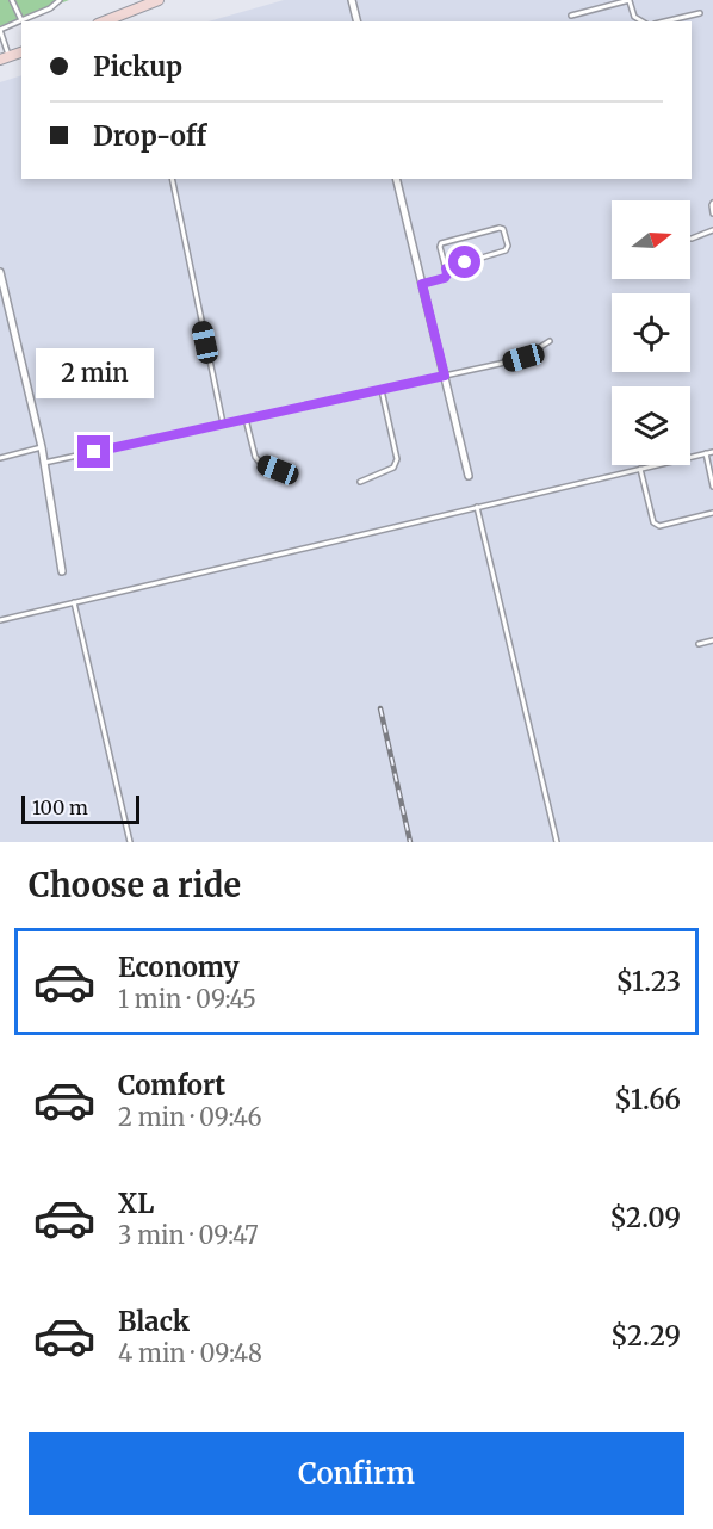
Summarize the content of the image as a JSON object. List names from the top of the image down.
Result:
{
  "scale_bar": "100 m",
  "north": "right",
  "page": {
    "banner": ["Pickup", "Drop-off"],
    "bubble": "2 min",
    "scale": "100 m",
    "heading": "Choose a ride",
    "list": [
      {
        "name": "Economy",
        "note": "1 min · 09:45",
        "value": "$1.23"
      },
      {
        "name": "Comfort",
        "note": "2 min · 09:46",
        "value": "$1.66"
      },
      {
        "name": "XL",
        "note": "3 min · 09:47",
        "value": "$2.09"
      },
      {
        "name": "Black",
        "note": "4 min · 09:48",
        "value": "$2.29"
      }
    ],
    "buttons": "Confirm"
  }
}
